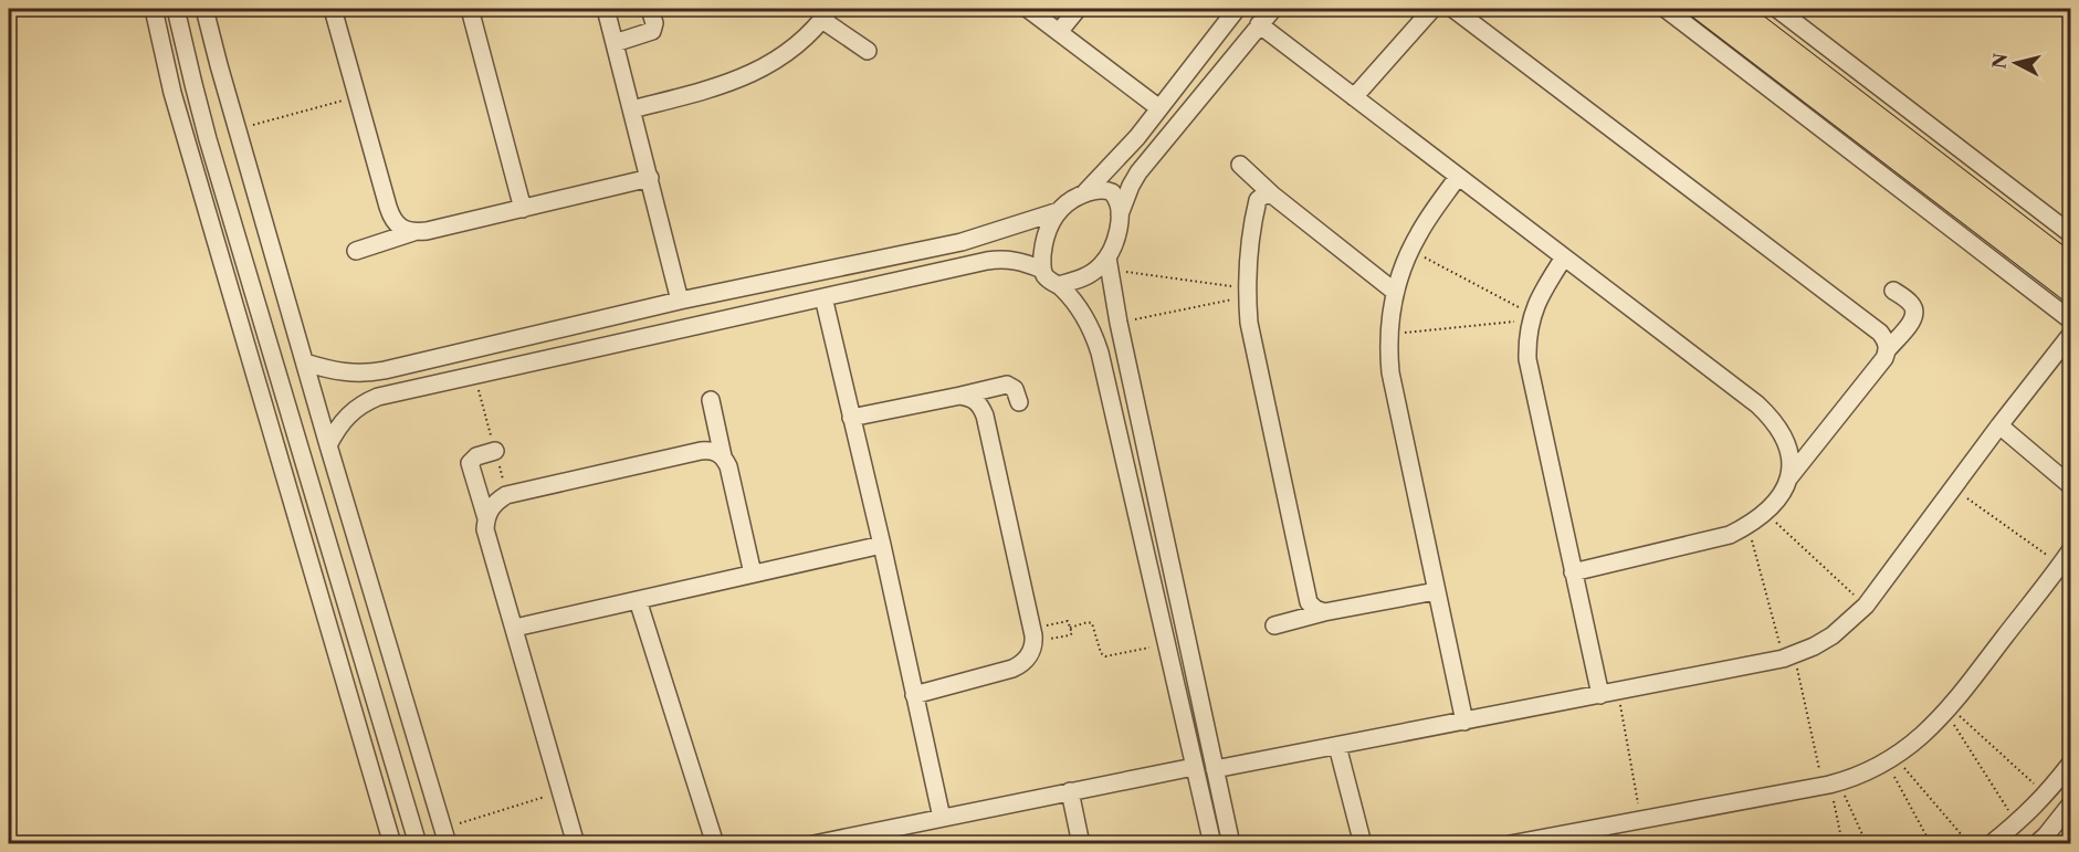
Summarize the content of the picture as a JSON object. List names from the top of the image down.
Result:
{
  "north": "left"
}
